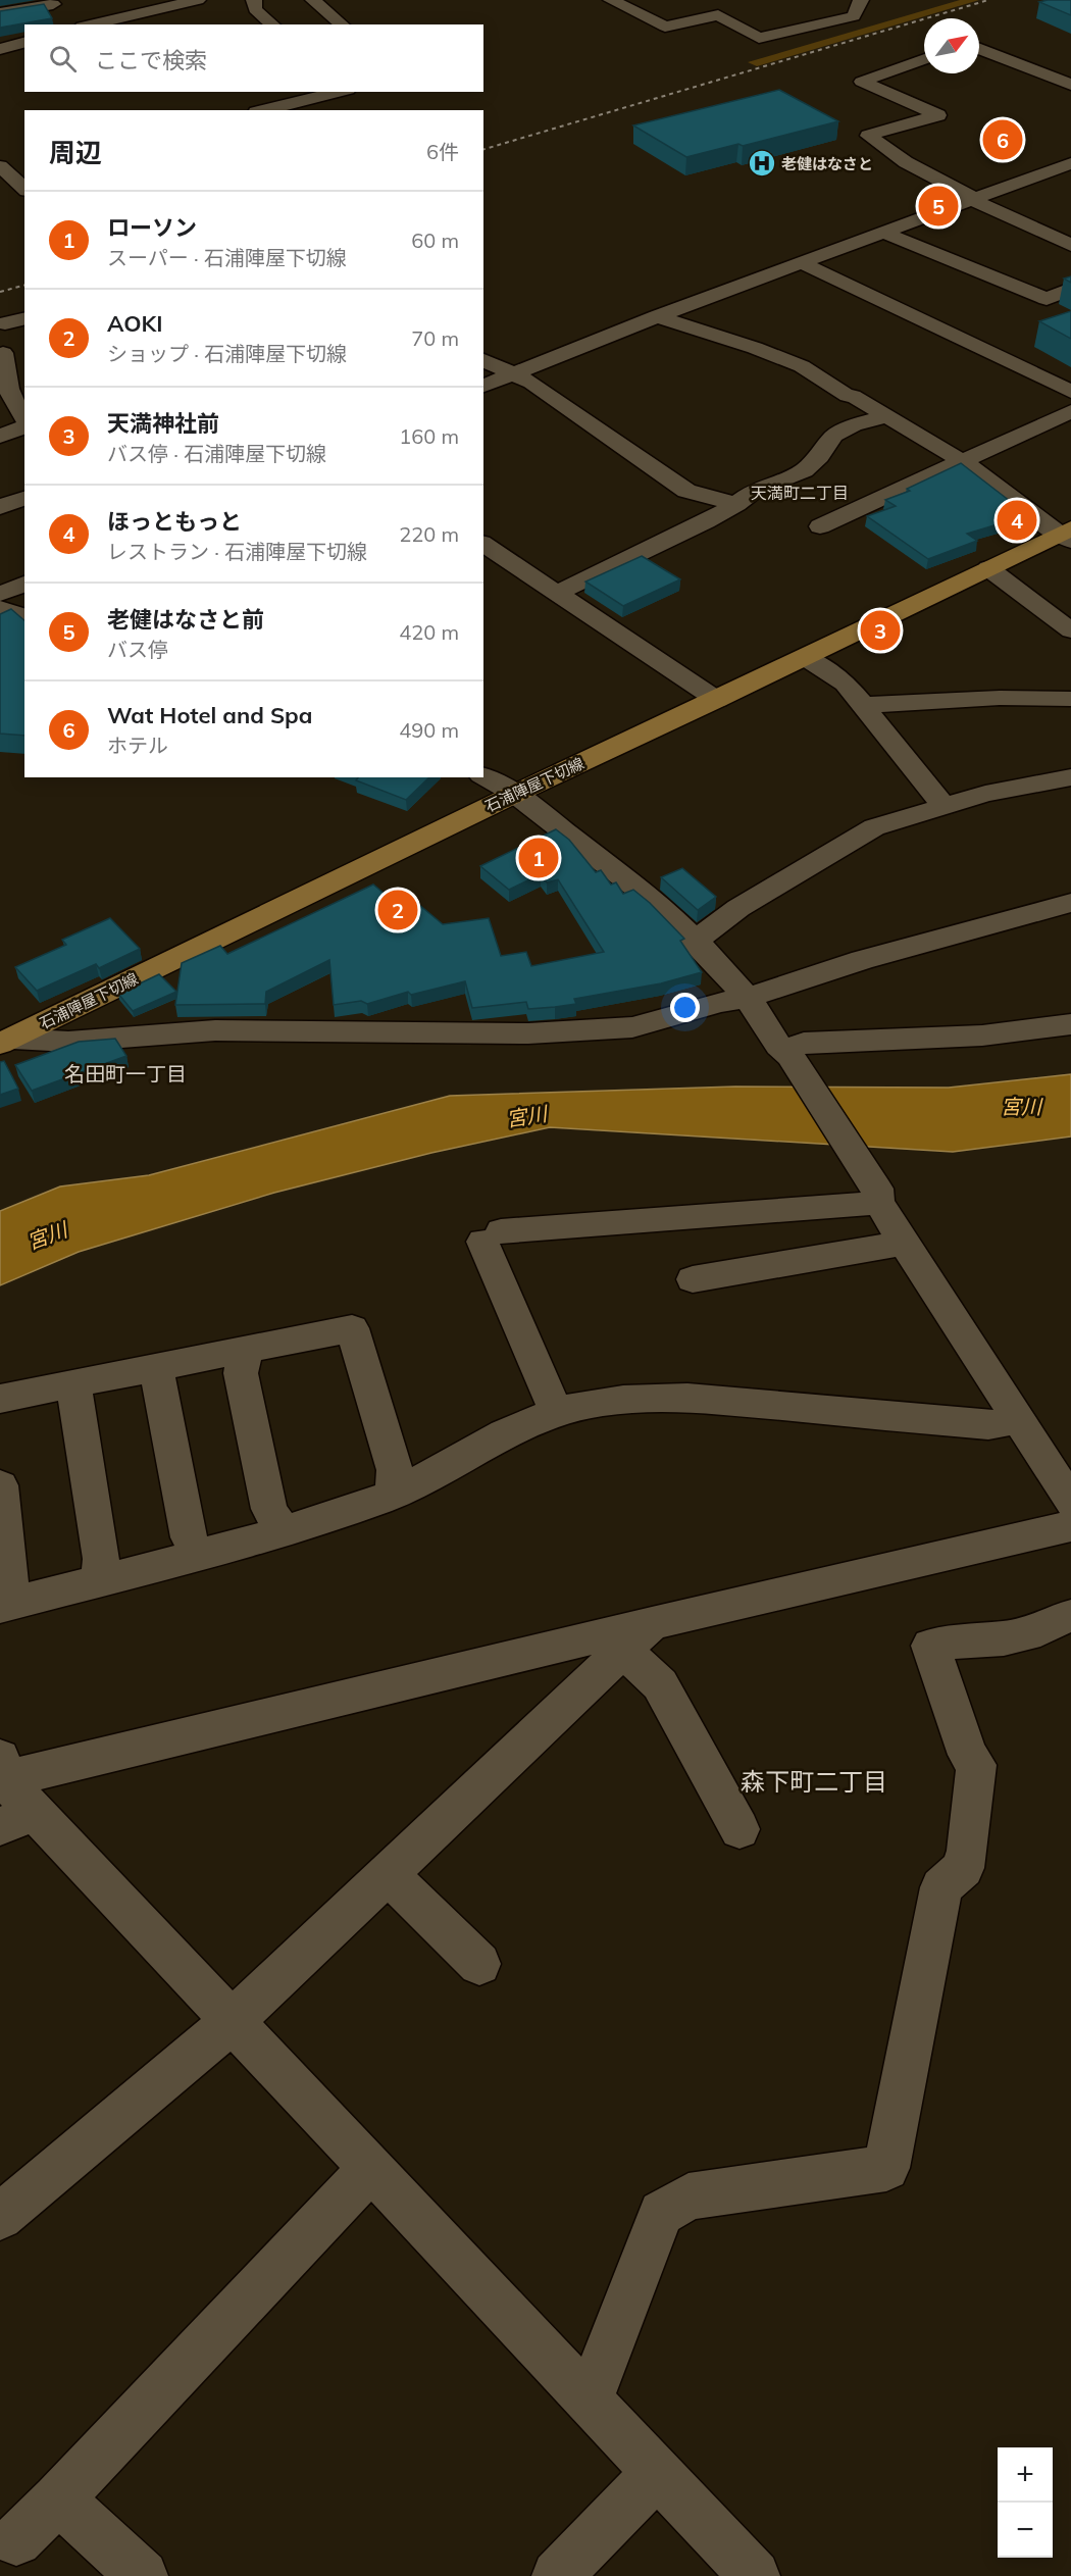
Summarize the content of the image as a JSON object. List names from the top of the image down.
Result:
{
  "streets": {
    "main road": ["石浦陣屋下切線"]
  },
  "districts": ["天満町二丁目", "名田町一丁目", "森下町二丁目"],
  "water": ["宮川"],
  "places": {
    "hospital": ["老健はなさと"]
  },
  "north": "top right",
  "page": {
    "search": "ここで検索",
    "heading": ["周辺", "6件"],
    "pins": [
      "6",
      "5",
      "4",
      "3",
      "1",
      "2"
    ],
    "list": [
      {
        "mark": "1",
        "name": "ローソン",
        "note": "スーパー · 石浦陣屋下切線",
        "value": "60 m"
      },
      {
        "mark": "2",
        "name": "AOKI",
        "note": "ショップ · 石浦陣屋下切線",
        "value": "70 m"
      },
      {
        "mark": "3",
        "name": "天満神社前",
        "note": "バス停 · 石浦陣屋下切線",
        "value": "160 m"
      },
      {
        "mark": "4",
        "name": "ほっともっと",
        "note": "レストラン · 石浦陣屋下切線",
        "value": "220 m"
      },
      {
        "mark": "5",
        "name": "老健はなさと前",
        "note": "バス停",
        "value": "420 m"
      },
      {
        "mark": "6",
        "name": "Wat Hotel and Spa",
        "note": "ホテル",
        "value": "490 m"
      }
    ],
    "map_buttons": ["+", "−"]
  }
}
